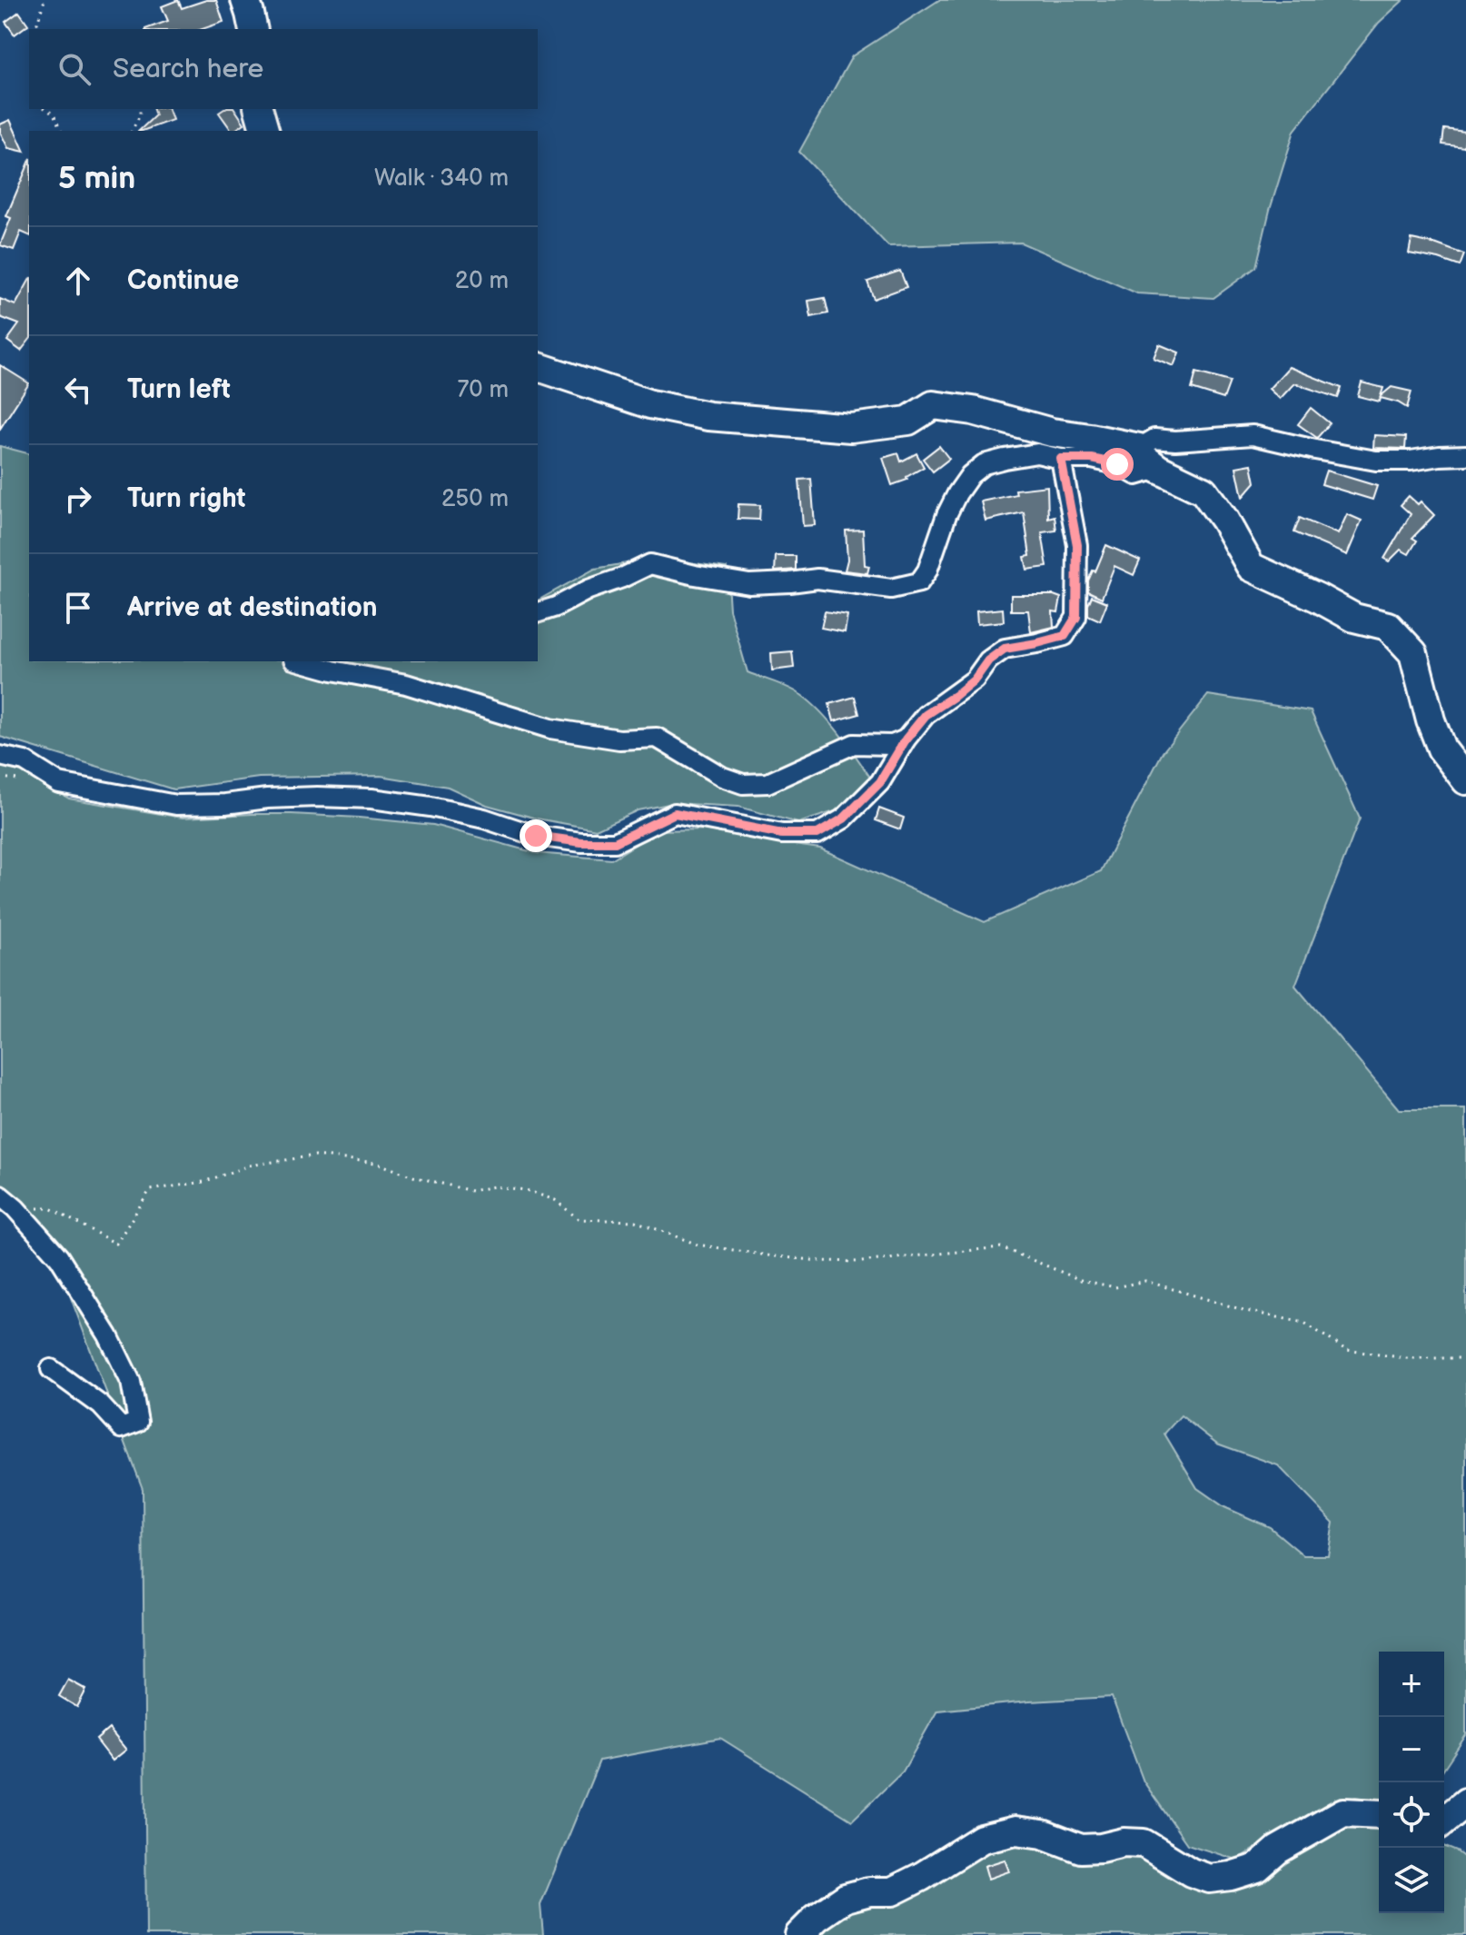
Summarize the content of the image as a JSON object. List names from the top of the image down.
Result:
{
  "page": {
    "search": "Search here",
    "heading": ["5 min", "Walk · 340 m"],
    "list": [
      ["Continue", "20 m"],
      ["Turn left", "70 m"],
      ["Turn right", "250 m"],
      "Arrive at destination"
    ],
    "map_buttons": ["+", "−"]
  }
}
